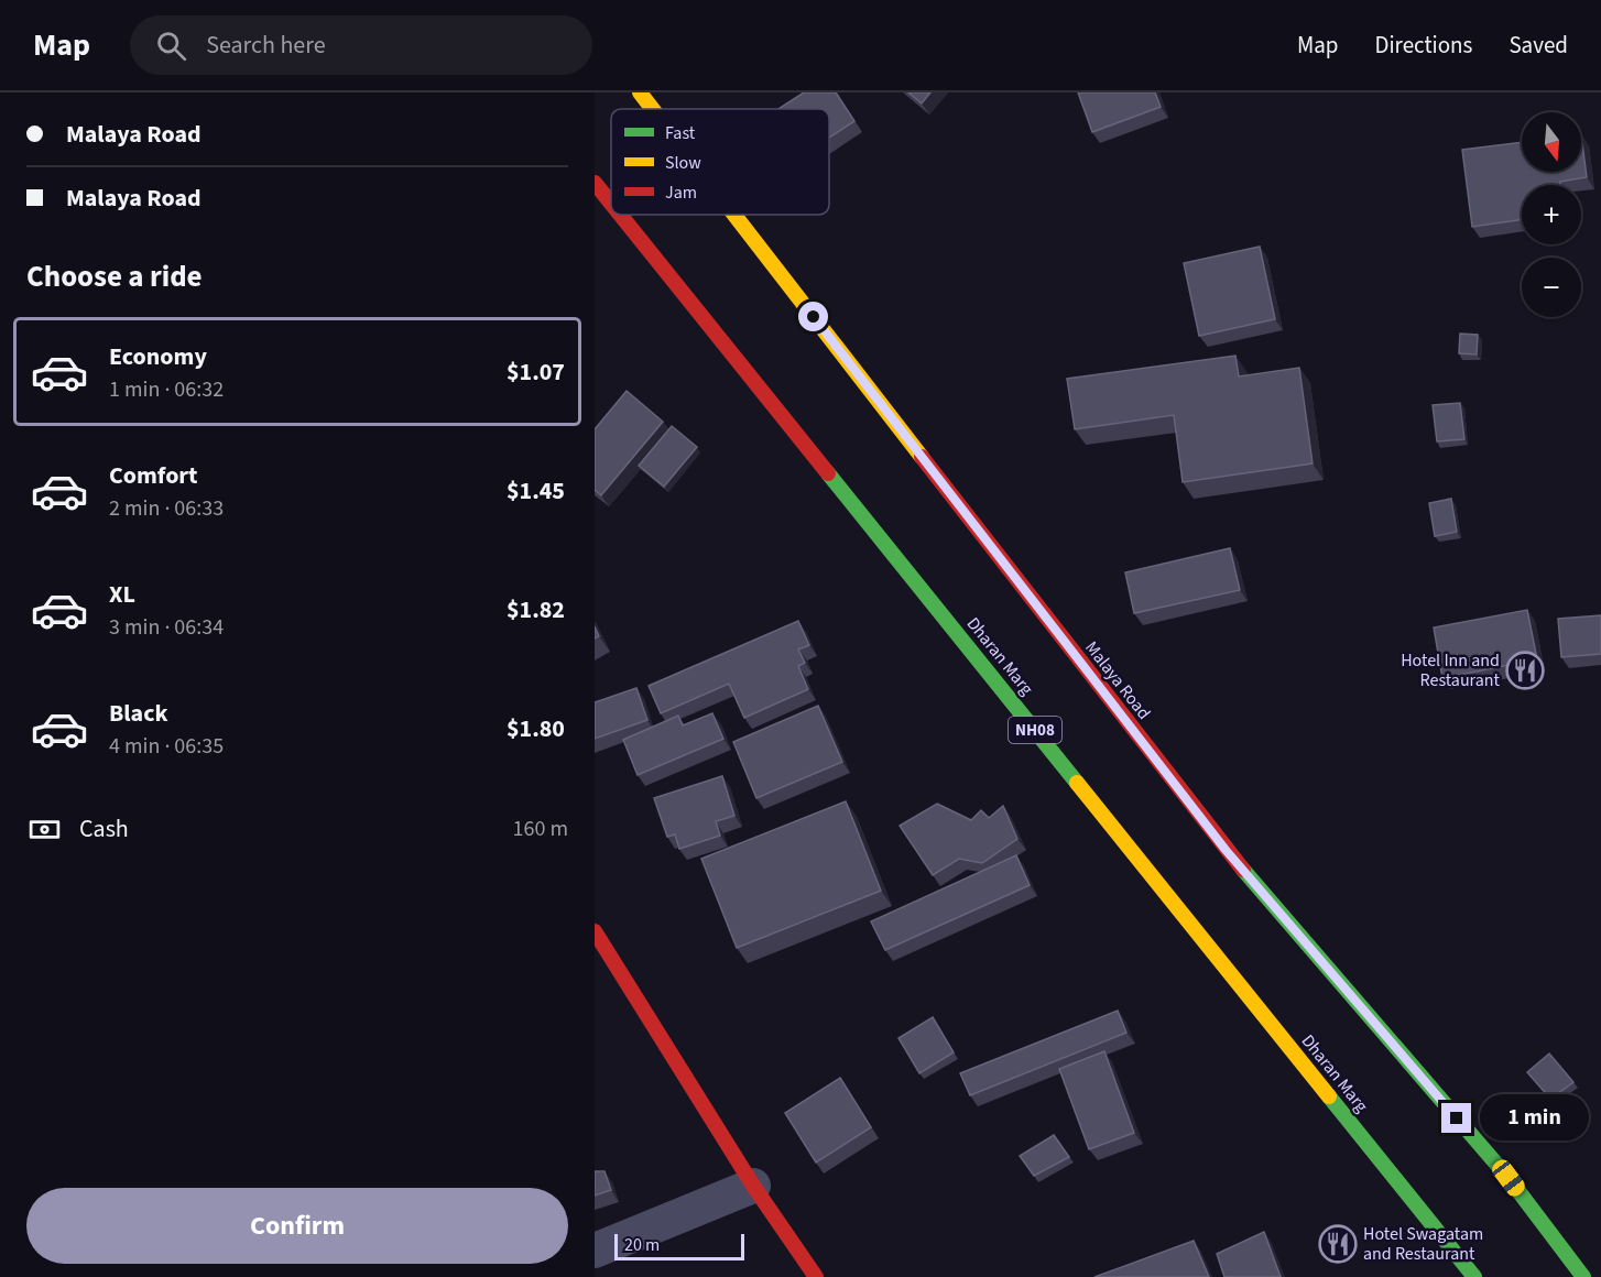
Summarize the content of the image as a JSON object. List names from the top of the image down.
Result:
{
  "streets": {
    "main road": ["Dharan Marg", "Malaya Road", "NH08"]
  },
  "places": {
    "restaurant": ["Hotel Inn and Restaurant", "Hotel Swagatam and Restaurant"]
  },
  "legend": ["Fast", "Slow", "Jam"],
  "scale_bar": "20 m",
  "north": "bottom",
  "page": {
    "header": "Map",
    "search": "Search here",
    "nav": ["Map", "Directions", "Saved"],
    "banner": ["Malaya Road", "Malaya Road"],
    "map_buttons": ["+", "−"],
    "heading": "Choose a ride",
    "list": [
      {
        "name": "Economy",
        "note": "1 min · 06:32",
        "value": "$1.07"
      },
      {
        "name": "Comfort",
        "note": "2 min · 06:33",
        "value": "$1.45"
      },
      {
        "name": "XL",
        "note": "3 min · 06:34",
        "value": "$1.82"
      },
      {
        "name": "Black",
        "note": "4 min · 06:35",
        "value": "$1.80"
      }
    ],
    "pay": ["Cash", "160 m"],
    "bubble": "1 min",
    "buttons": "Confirm",
    "scale": "20 m"
  }
}
